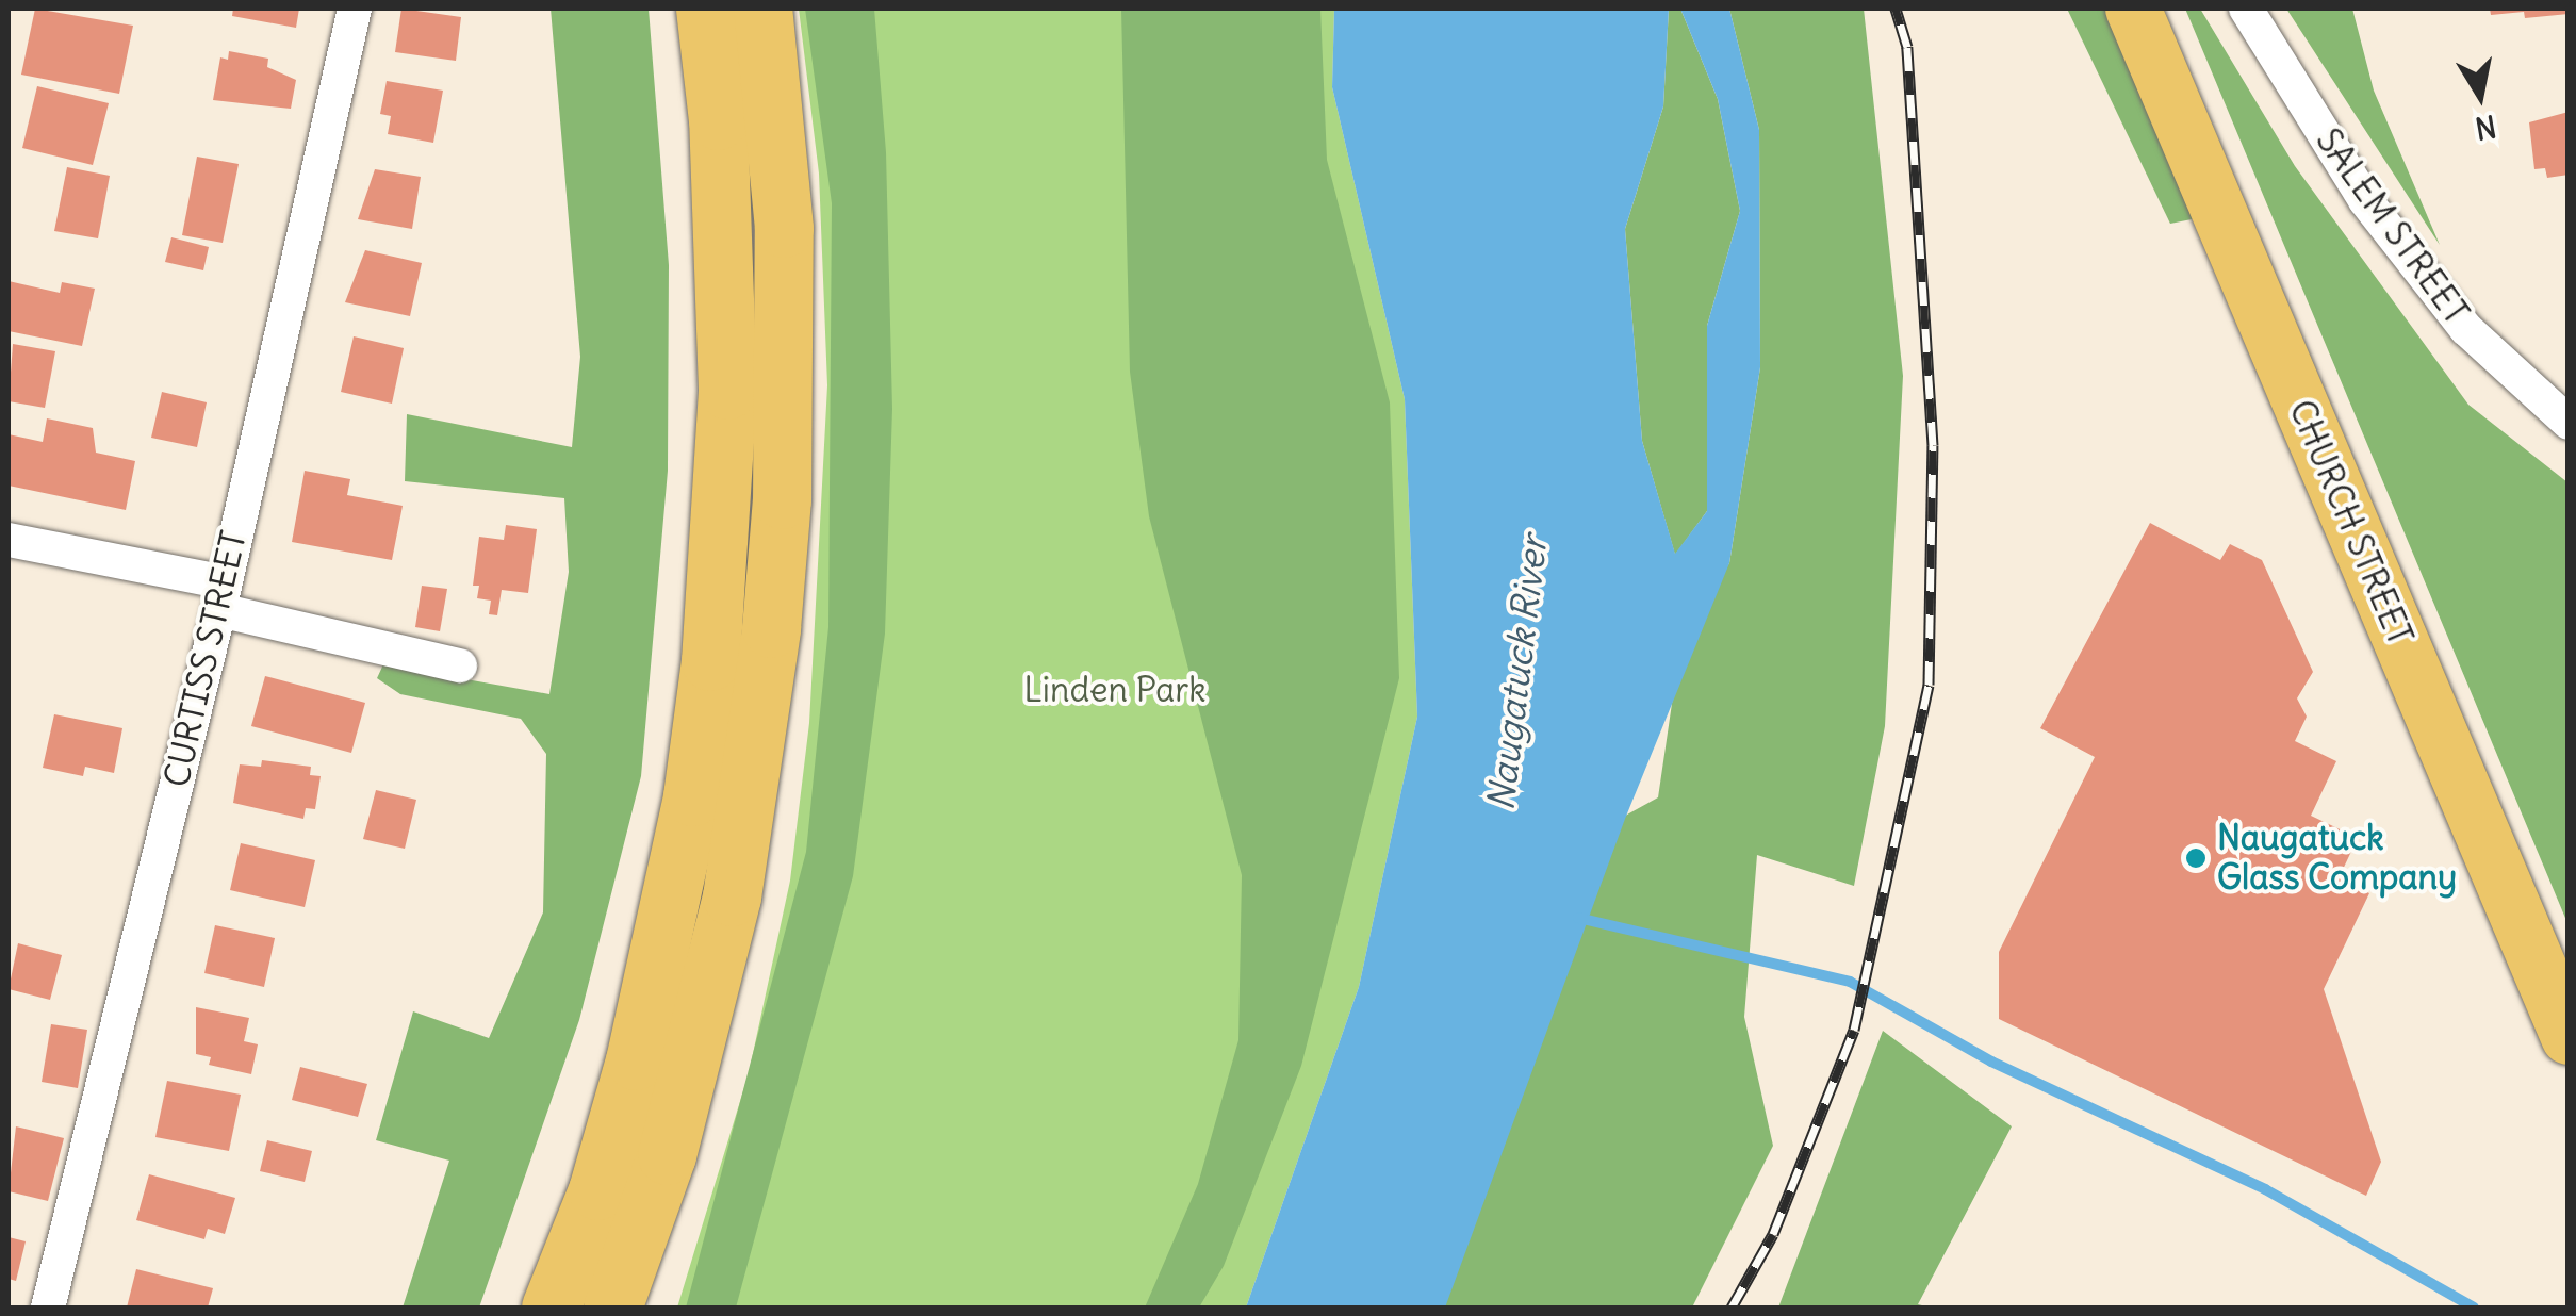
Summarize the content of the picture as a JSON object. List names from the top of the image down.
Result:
{
  "streets": {
    "main road": ["CHURCH STREET"],
    "street": ["SALEM STREET", "CURTISS STREET"]
  },
  "water": ["Naugatuck River"],
  "parks": ["Linden Park"],
  "places": ["Naugatuck Glass Company"],
  "north": "bottom"
}
